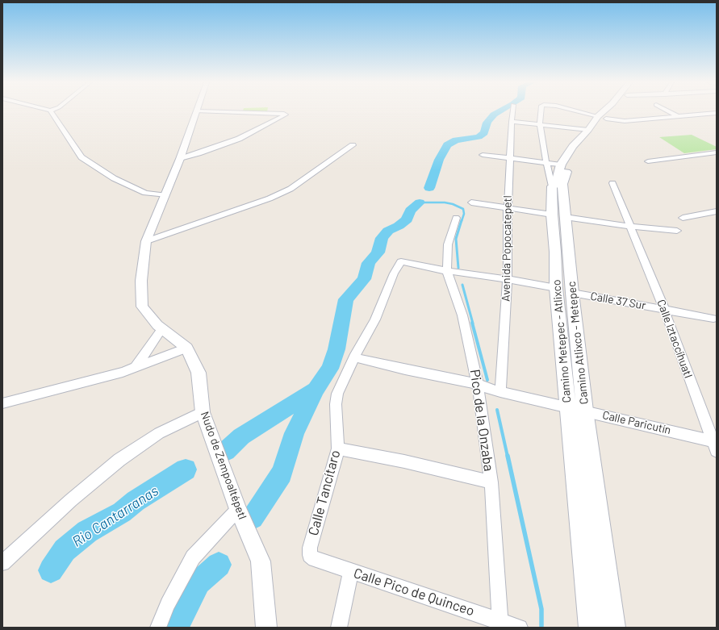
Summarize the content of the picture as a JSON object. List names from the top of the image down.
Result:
{
  "streets": {
    "main road": ["Camino Metepec - Atlixco", "Camino Atlixco - Metepec"],
    "street": [
      "Avenida Popocatepetl",
      "Calle 37 Sur",
      "Calle Iztaccíhuatl",
      "Pico de la Onzaba",
      "Calle Paricutín",
      "Nudo de Zempoaltépetl",
      "Calle Tancítaro",
      "Calle Pico de Quinceo"
    ]
  },
  "crossings": [
    ["Avenida Popocatepetl", "Calle Paricutín"],
    ["Calle 37 Sur", "Calle Iztaccíhuatl"],
    ["Calle 37 Sur", "Camino Atlixco - Metepec"],
    ["Calle Iztaccíhuatl", "Calle Paricutín"],
    ["Camino Metepec - Atlixco", "Camino Atlixco - Metepec"],
    ["Camino Metepec - Atlixco", "Calle Paricutín"],
    ["Camino Atlixco - Metepec", "Calle Paricutín"],
    ["Pico de la Onzaba", "Calle Paricutín"],
    ["Pico de la Onzaba", "Calle Tancítaro"],
    ["Pico de la Onzaba", "Calle Pico de Quinceo"],
    ["Calle Paricutín", "Calle Tancítaro"],
    ["Calle Tancítaro", "Calle Pico de Quinceo"]
  ],
  "water": ["Rio Cantarranas"]
}
